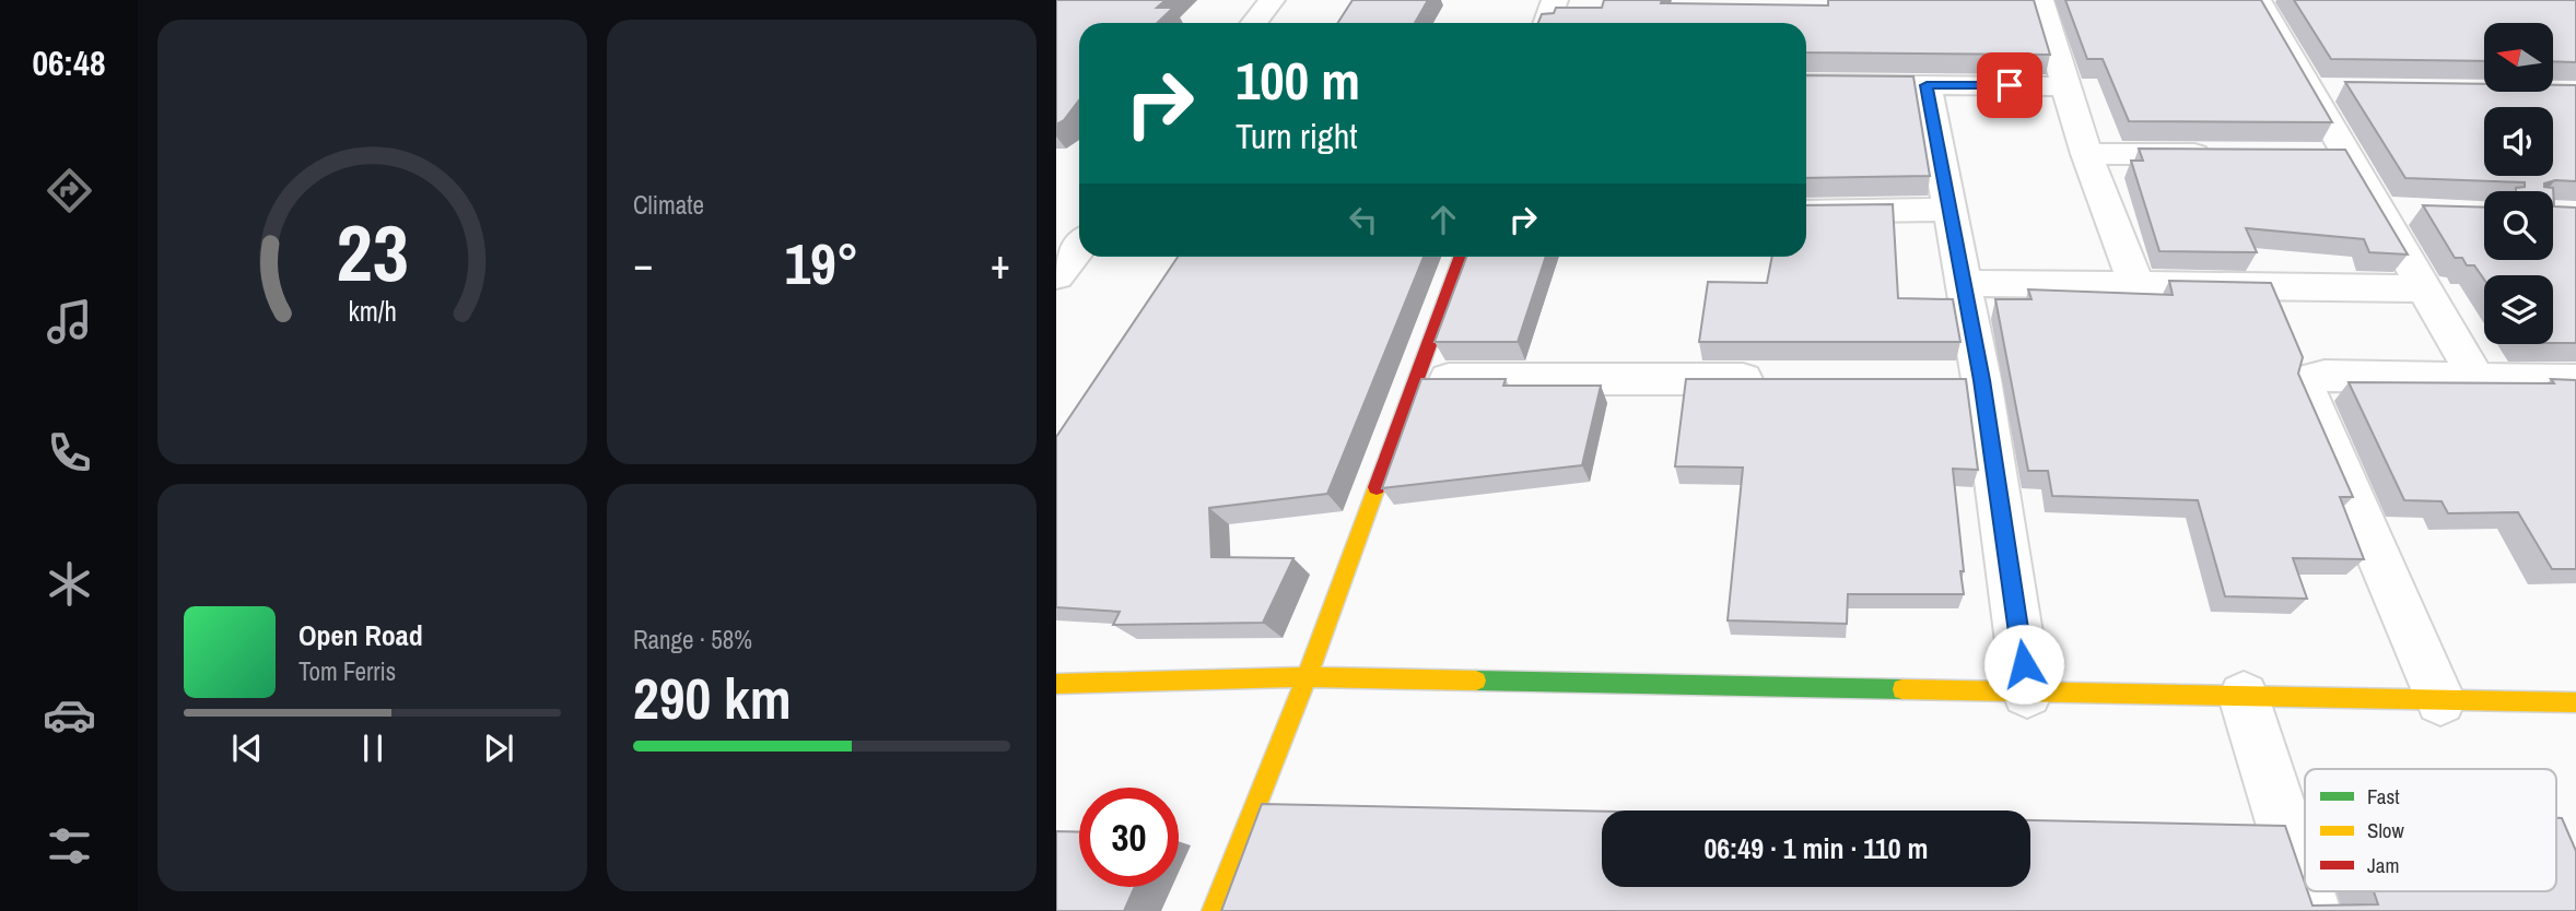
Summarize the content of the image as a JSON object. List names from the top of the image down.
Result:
{
  "legend": ["Fast", "Slow", "Jam"],
  "north": "left",
  "page": {
    "tabs": "06:48",
    "tile": [
      "Climate",
      ["Range · 58%", "290 km"]
    ],
    "turn": ["100 m", "Turn right"],
    "heat": ["−", "19°", "+"],
    "song": ["Open Road", "Tom Ferris"],
    "limit": "30",
    "trip": "06:49 · 1 min · 110 m",
    "gauge": ["23", "km/h"]
  }
}
